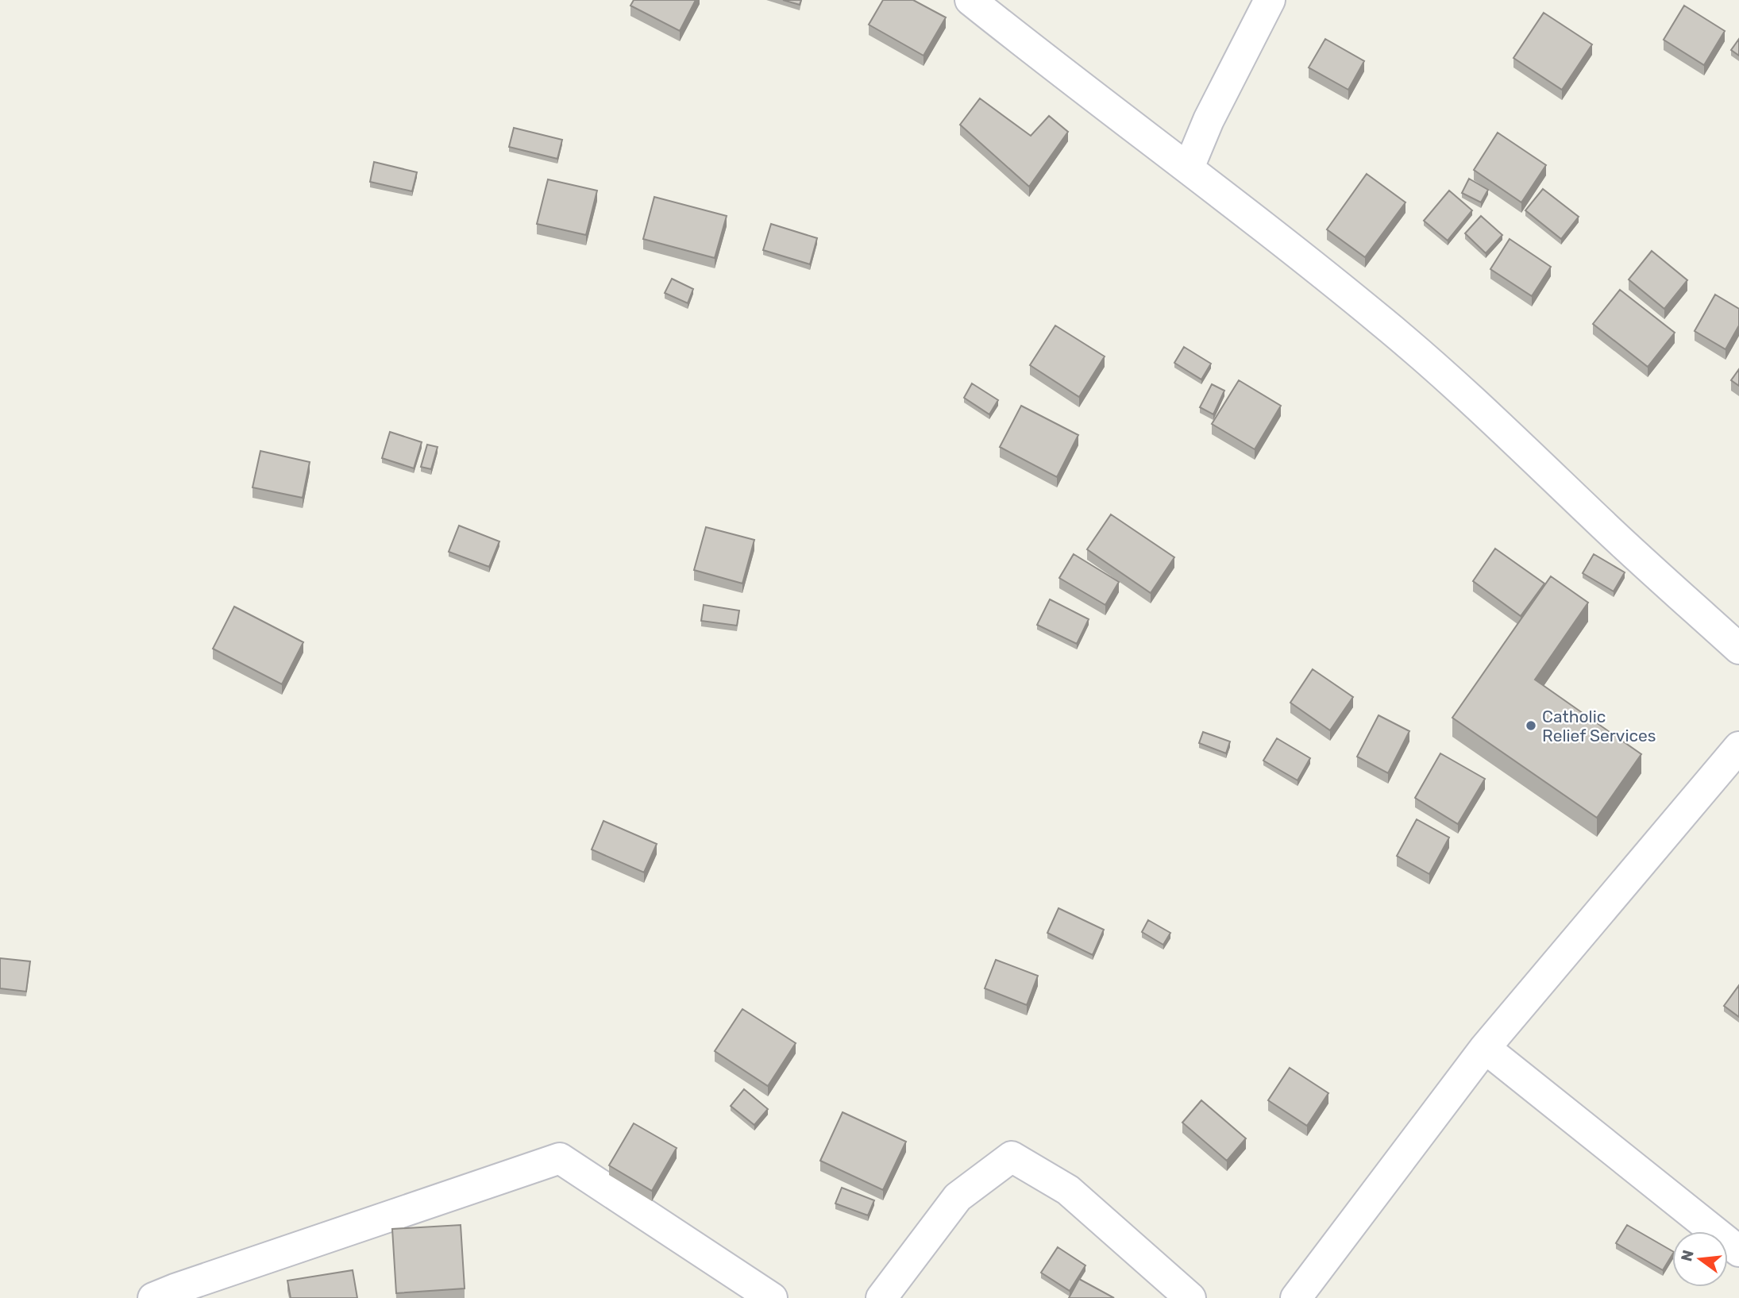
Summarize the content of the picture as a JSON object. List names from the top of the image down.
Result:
{
  "places": ["Catholic Relief Services"],
  "north": "left"
}
